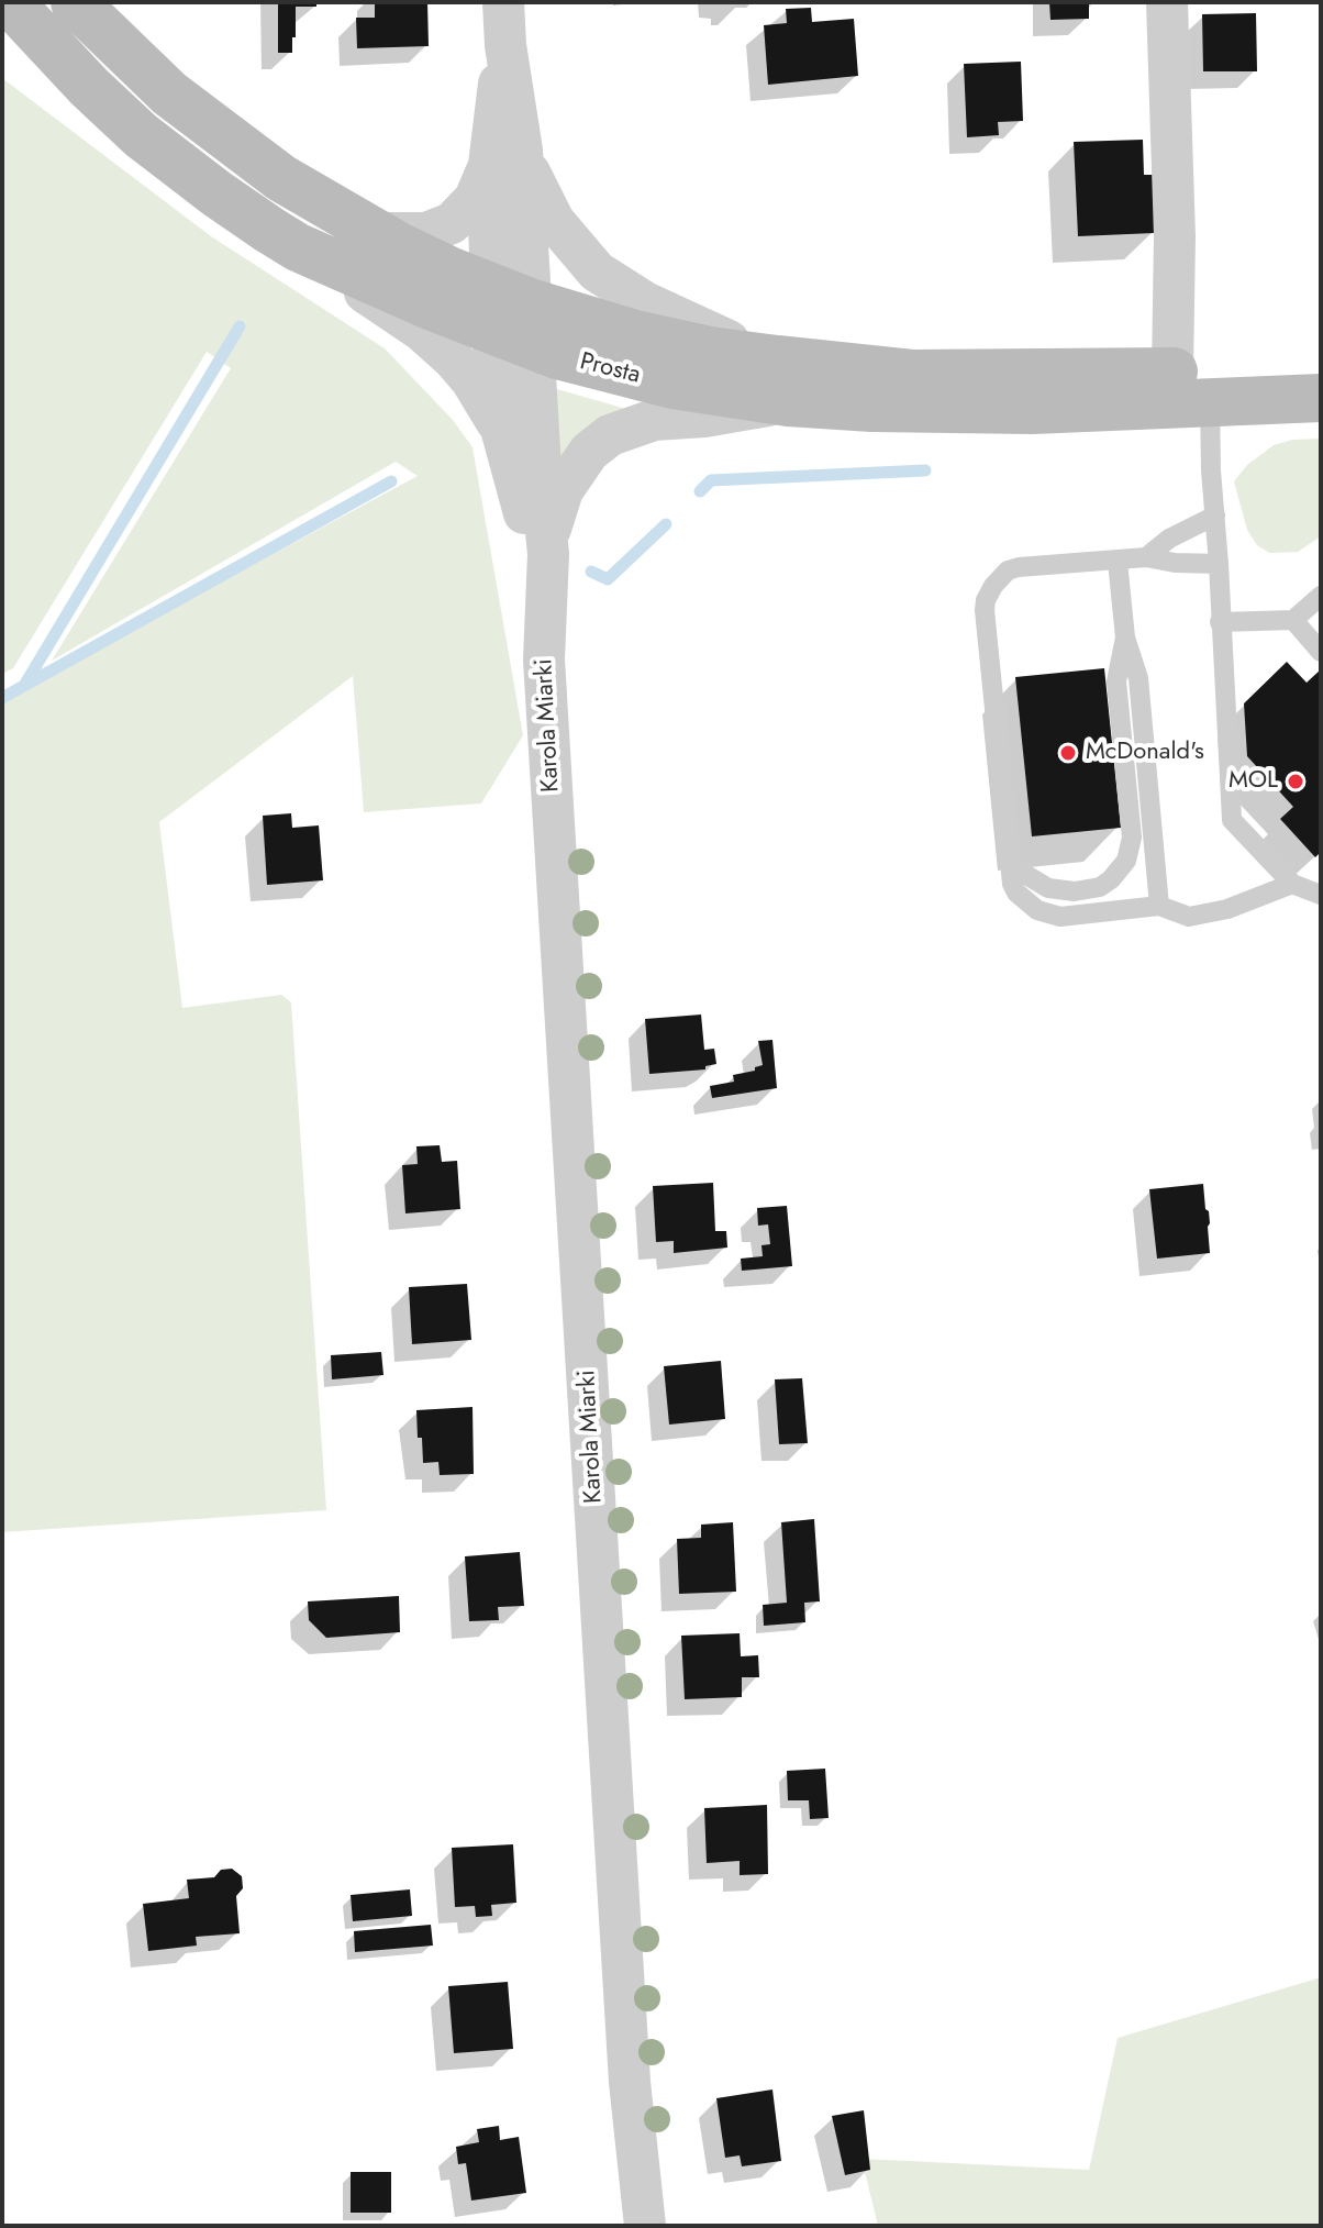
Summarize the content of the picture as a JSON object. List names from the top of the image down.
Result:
{
  "streets": {
    "main road": ["Prosta"],
    "street": ["Karola Miarki"]
  },
  "crossings": [
    ["Prosta", "Karola Miarki"]
  ],
  "places": ["McDonald's", "MOL"]
}
